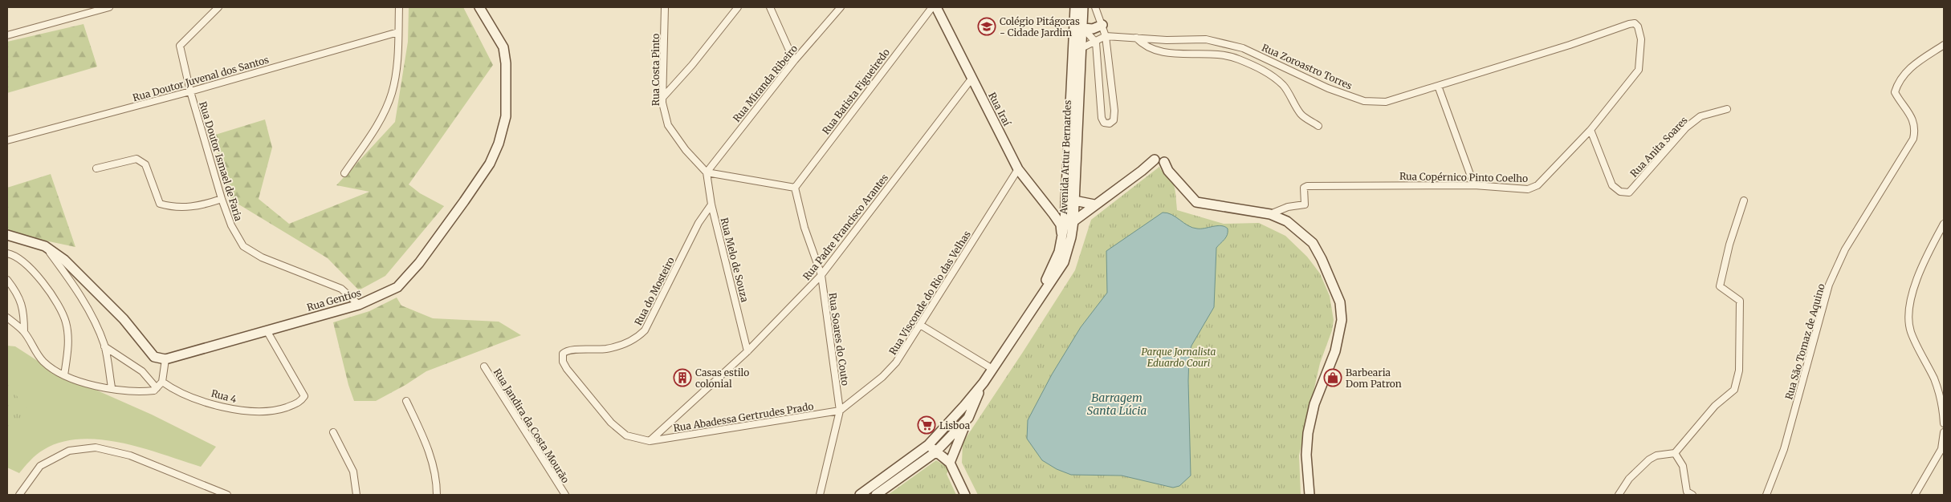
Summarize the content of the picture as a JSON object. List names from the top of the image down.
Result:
{
  "streets": {
    "street": [
      "Rua Zoroastro Torres",
      "Rua Costa Pinto",
      "Rua Doutor Juvenal dos Santos",
      "Rua Miranda Ribeiro",
      "Rua Batista Figueiredo",
      "Rua Iraí",
      "Rua Anita Soares",
      "Avenida Artur Bernardes",
      "Rua Doutor Ismael de Faria",
      "Rua Copérnico Pinto Coelho",
      "Rua Padre Francisco Arantes",
      "Rua Melo de Souza",
      "Rua do Mosteiro",
      "Rua Visconde do Rio das Velhas",
      "Rua Gentios",
      "Rua Soares do Couto",
      "Rua São Tomaz de Aquino",
      "Rua 4",
      "Rua Abadessa Gertrudes Prado",
      "Rua Jandira da Costa Mourão"
    ]
  },
  "crossings": [
    ["Rua Zoroastro Torres", "Rua Copérnico Pinto Coelho"],
    ["Rua Costa Pinto", "Rua Miranda Ribeiro"],
    ["Rua Costa Pinto", "Rua Melo de Souza"],
    ["Rua Doutor Juvenal dos Santos", "Rua Doutor Ismael de Faria"],
    ["Rua Miranda Ribeiro", "Rua Melo de Souza"],
    ["Rua Batista Figueiredo", "Rua Soares do Couto"],
    ["Rua Iraí", "Avenida Artur Bernardes"],
    ["Rua Iraí", "Rua Padre Francisco Arantes"],
    ["Rua Iraí", "Rua Visconde do Rio das Velhas"],
    ["Rua Anita Soares", "Rua Copérnico Pinto Coelho"],
    ["Rua Doutor Ismael de Faria", "Rua Gentios"],
    ["Rua Padre Francisco Arantes", "Rua Melo de Souza"],
    ["Rua Padre Francisco Arantes", "Rua do Mosteiro"],
    ["Rua Padre Francisco Arantes", "Rua Soares do Couto"],
    ["Rua Padre Francisco Arantes", "Rua Abadessa Gertrudes Prado"],
    ["Rua Melo de Souza", "Rua do Mosteiro"],
    ["Rua do Mosteiro", "Rua Abadessa Gertrudes Prado"],
    ["Rua Visconde do Rio das Velhas", "Rua Soares do Couto"],
    ["Rua Visconde do Rio das Velhas", "Rua Abadessa Gertrudes Prado"],
    ["Rua Gentios", "Rua 4"],
    ["Rua Soares do Couto", "Rua Abadessa Gertrudes Prado"]
  ],
  "water": ["Barragem Santa Lúcia"],
  "parks": ["Parque Jornalista Eduardo Couri"],
  "places": {
    "school or university": ["Colégio Pitágoras - Cidade Jardim"],
    "building": ["Casas estilo colonial"],
    "shop": ["Barbearia Dom Patron"],
    "supermarket": ["Lisboa"]
  }
}
